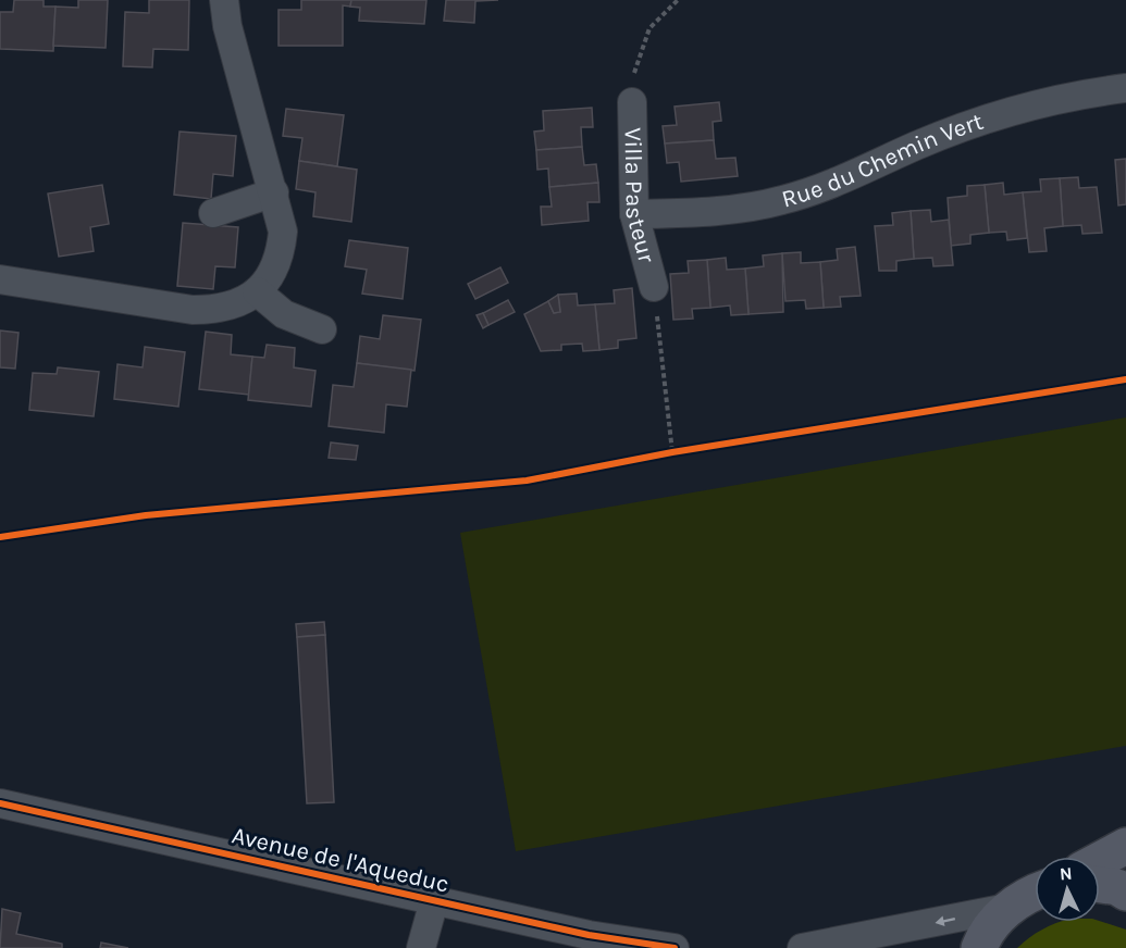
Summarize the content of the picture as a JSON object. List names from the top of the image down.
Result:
{
  "streets": {
    "street": ["Rue du Chemin Vert", "Villa Pasteur", "Avenue de l'Aqueduc"]
  },
  "crossings": [
    ["Rue du Chemin Vert", "Villa Pasteur"]
  ],
  "north": "top"
}
